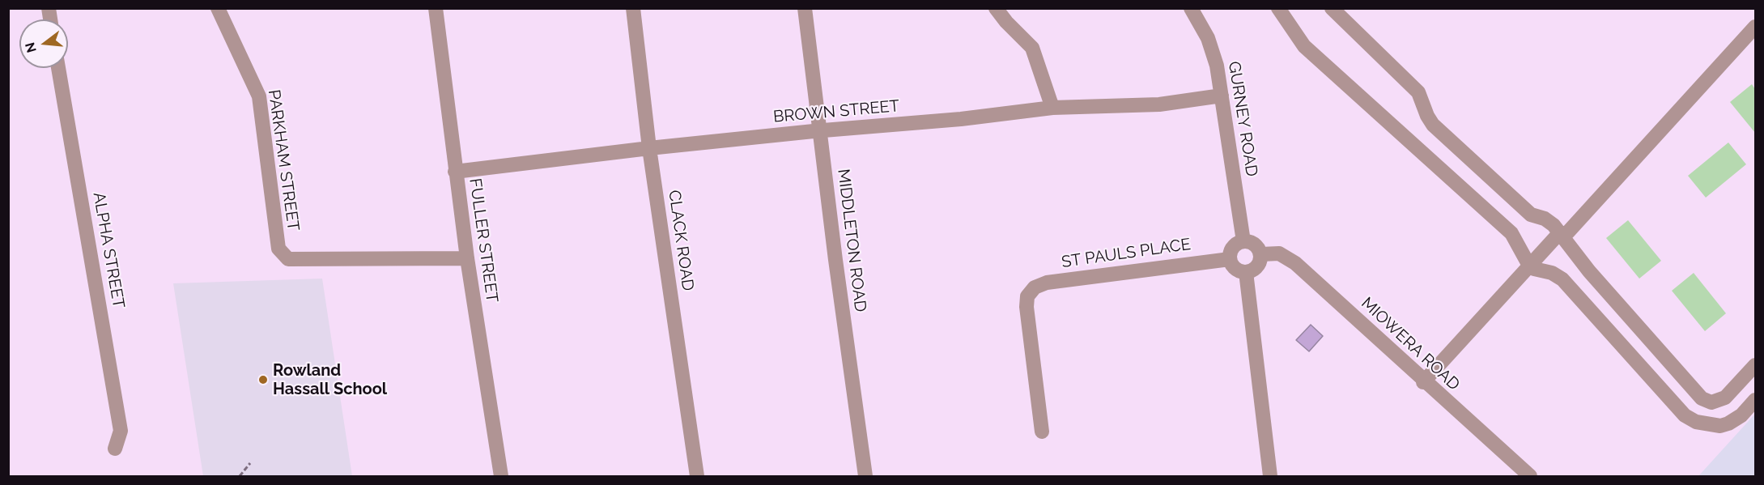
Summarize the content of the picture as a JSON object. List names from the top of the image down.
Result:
{
  "streets": {
    "street": [
      "BROWN STREET",
      "GURNEY ROAD",
      "PARKHAM STREET",
      "FULLER STREET",
      "CLACK ROAD",
      "MIDDLETON ROAD",
      "ALPHA STREET",
      "ST PAULS PLACE",
      "MIOWERA ROAD"
    ]
  },
  "crossings": [
    ["BROWN STREET", "GURNEY ROAD"],
    ["BROWN STREET", "FULLER STREET"],
    ["BROWN STREET", "CLACK ROAD"],
    ["BROWN STREET", "MIDDLETON ROAD"],
    ["GURNEY ROAD", "ST PAULS PLACE"],
    ["GURNEY ROAD", "MIOWERA ROAD"],
    ["PARKHAM STREET", "FULLER STREET"],
    ["ST PAULS PLACE", "MIOWERA ROAD"]
  ],
  "places": ["Rowland Hassall School"],
  "north": "left"
}
